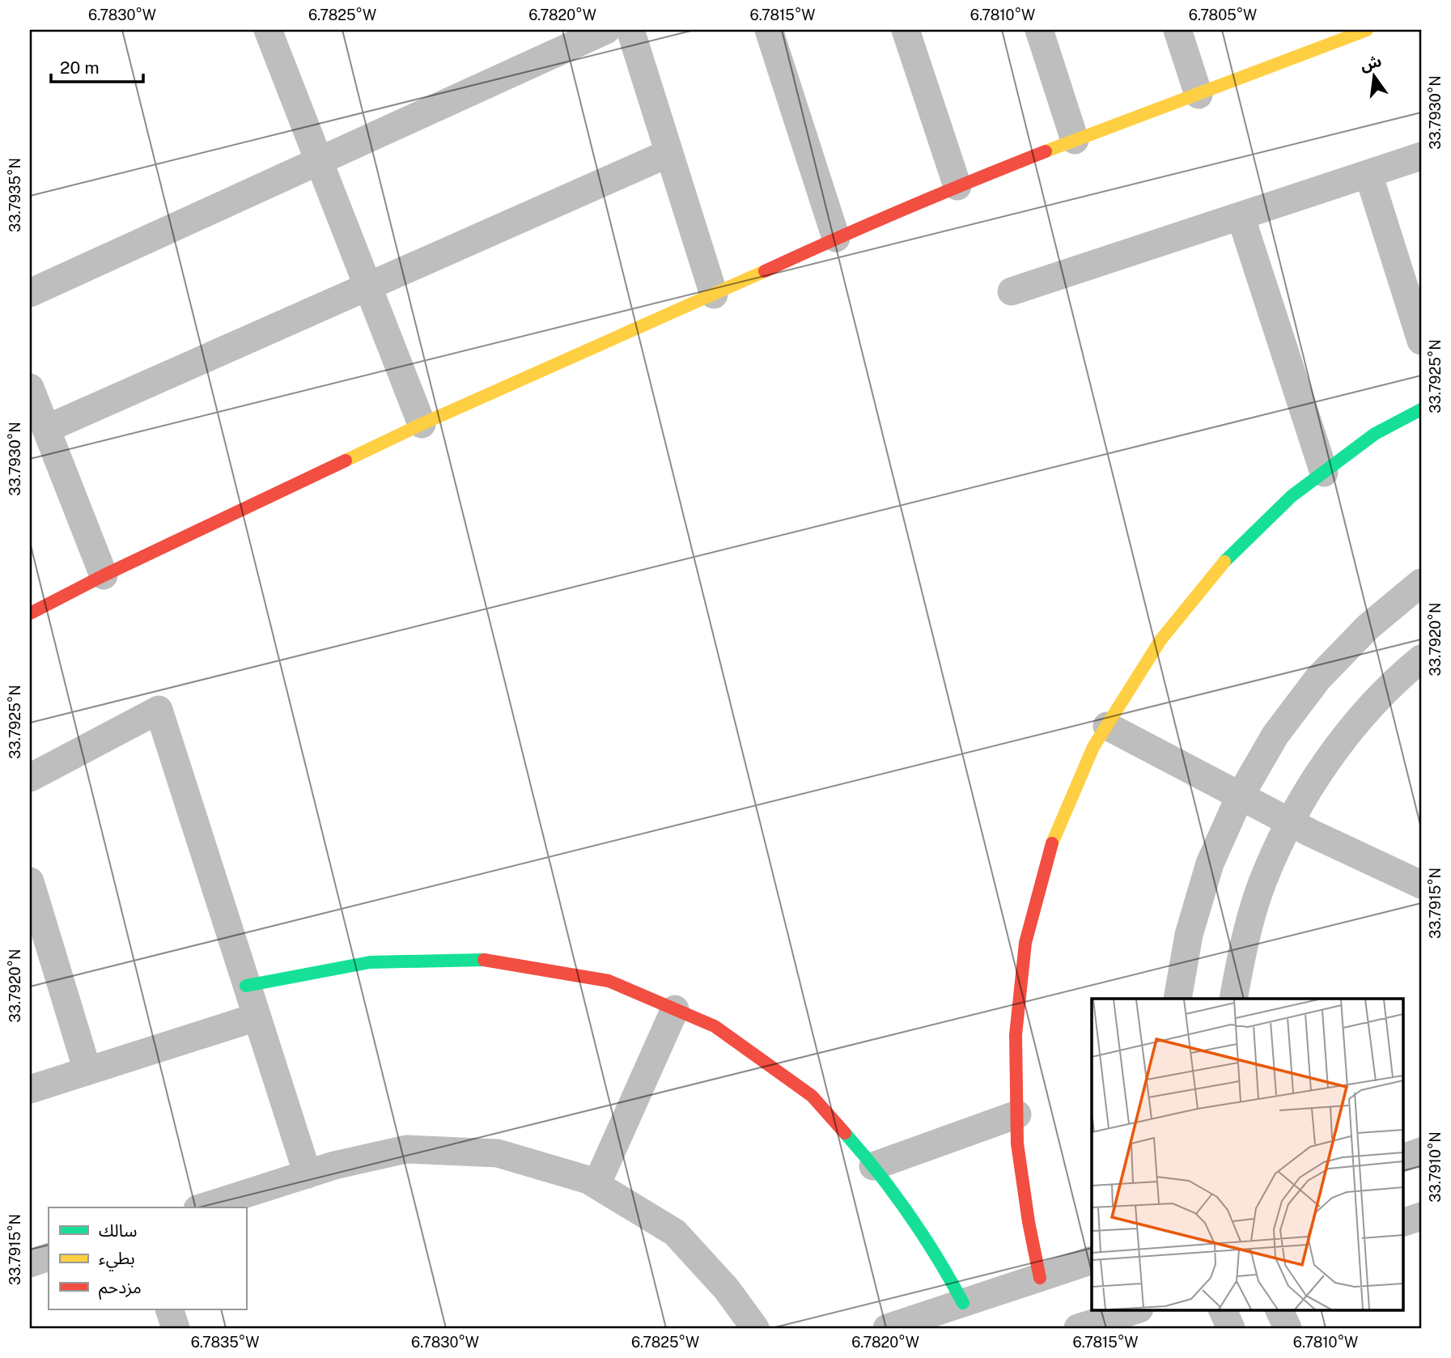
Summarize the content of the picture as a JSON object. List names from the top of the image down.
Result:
{
  "legend": ["سالك", "بطيء", "مزدحم"],
  "scale_bar": "20 m",
  "north": "top",
  "coordinates": [
    "6.7830°W",
    "6.7825°W",
    "6.7820°W",
    "6.7815°W",
    "6.7810°W",
    "6.7805°W",
    "33.7930°N",
    "33.7935°N",
    "33.7925°N",
    "33.7920°N",
    "33.7915°N",
    "33.7910°N",
    "6.7835°W"
  ]
}
